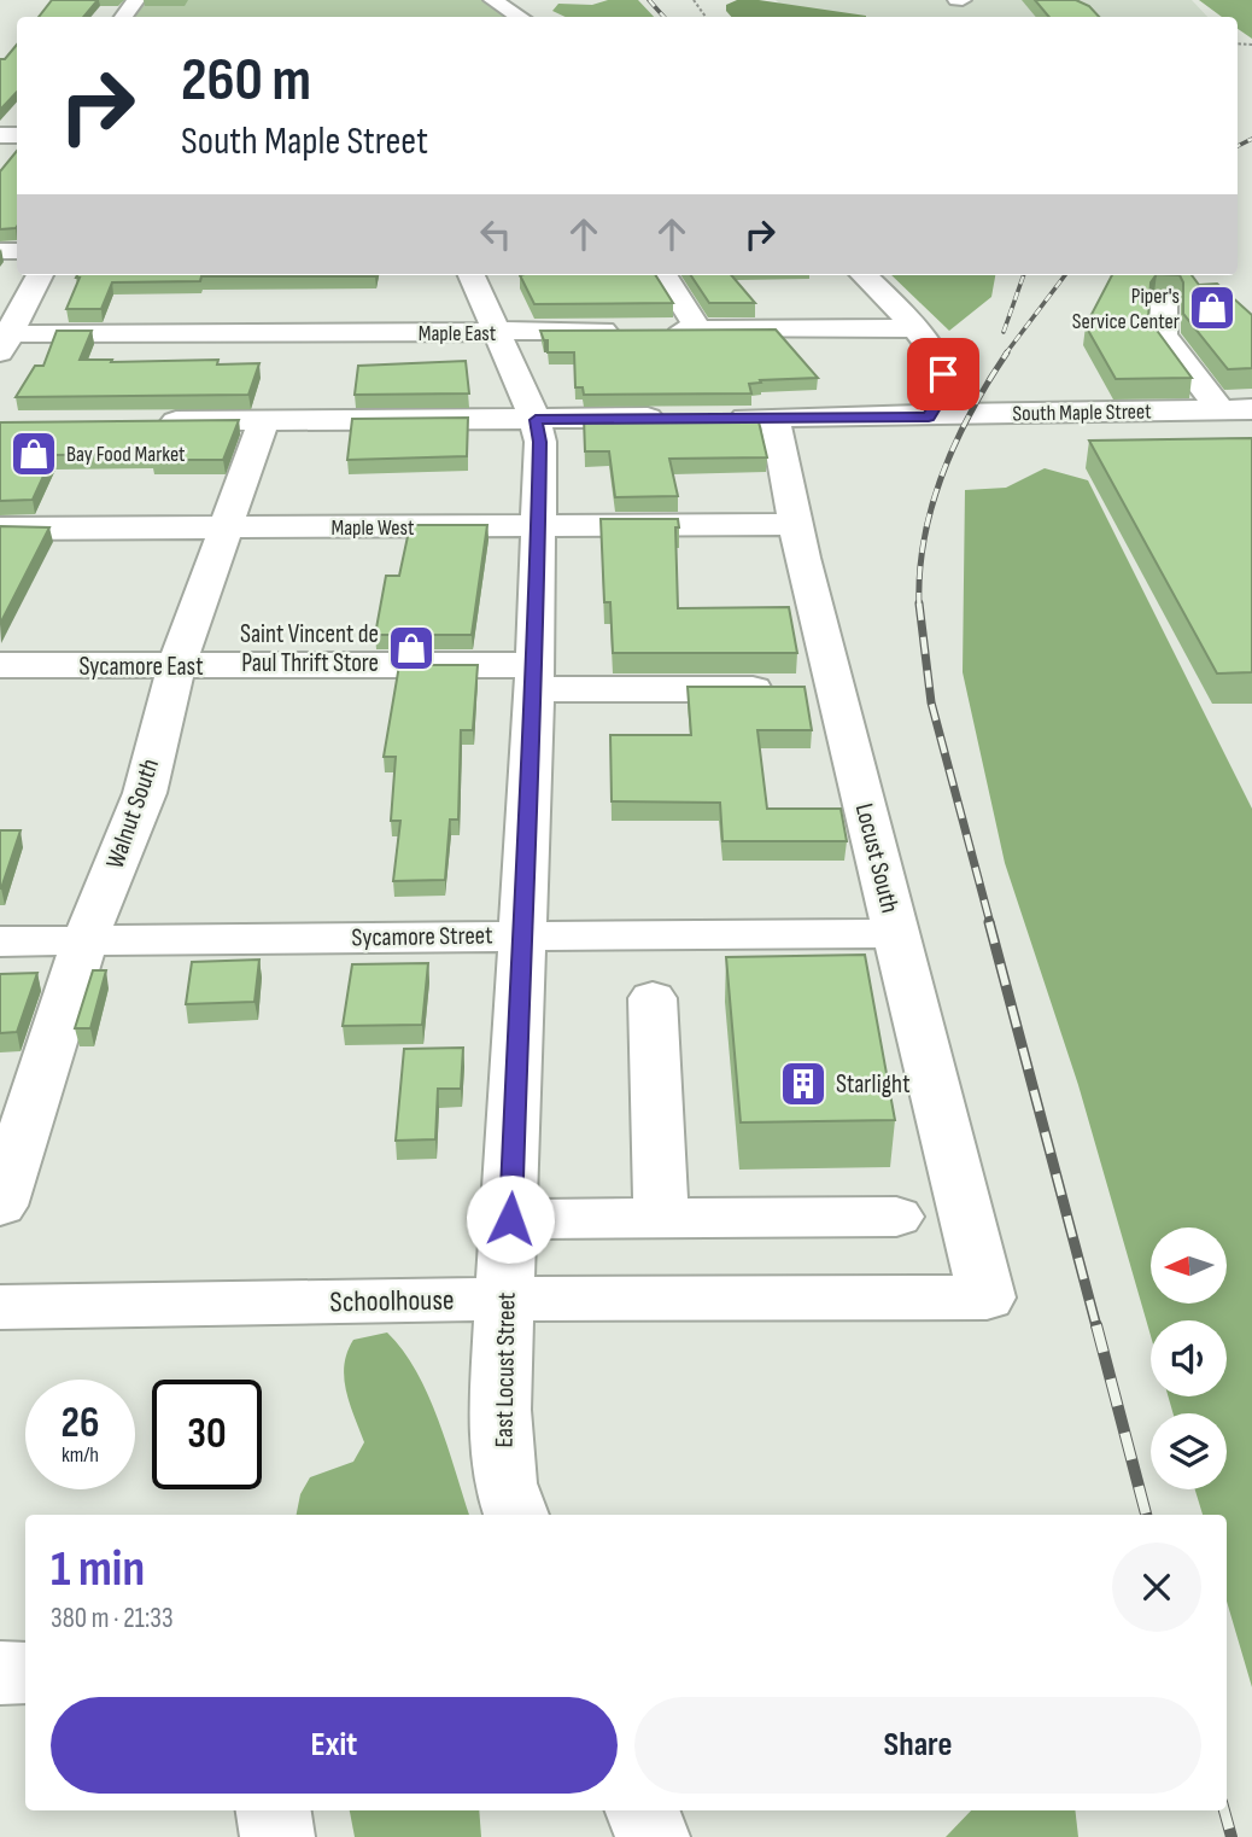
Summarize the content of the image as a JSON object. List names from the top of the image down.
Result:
{
  "streets": {
    "street": [
      "Maple East",
      "South Maple Street",
      "Maple West",
      "Sycamore East",
      "Walnut South",
      "Locust South",
      "Sycamore Street",
      "Schoolhouse",
      "East Locust Street"
    ]
  },
  "crossings": [
    ["Maple East", "East Locust Street"],
    ["South Maple Street", "Locust South"],
    ["Maple West", "Walnut South"],
    ["Maple West", "Locust South"],
    ["Maple West", "East Locust Street"],
    ["Sycamore East", "Walnut South"],
    ["Sycamore East", "Locust South"],
    ["Sycamore East", "East Locust Street"],
    ["Walnut South", "Sycamore Street"],
    ["Locust South", "Sycamore Street"],
    ["Locust South", "Schoolhouse"],
    ["Sycamore Street", "East Locust Street"],
    ["Schoolhouse", "East Locust Street"]
  ],
  "places": {
    "shop": ["Piper's Service Center", "Bay Food Market", "Saint Vincent de Paul Thrift Store"],
    "building": ["Starlight"]
  },
  "north": "left",
  "page": {
    "turn": ["260 m", "South Maple Street"],
    "speed": "26 km/h",
    "limit": "30",
    "heading": ["1 min", "380 m · 21:33"],
    "buttons": ["Exit", "Share"]
  }
}
